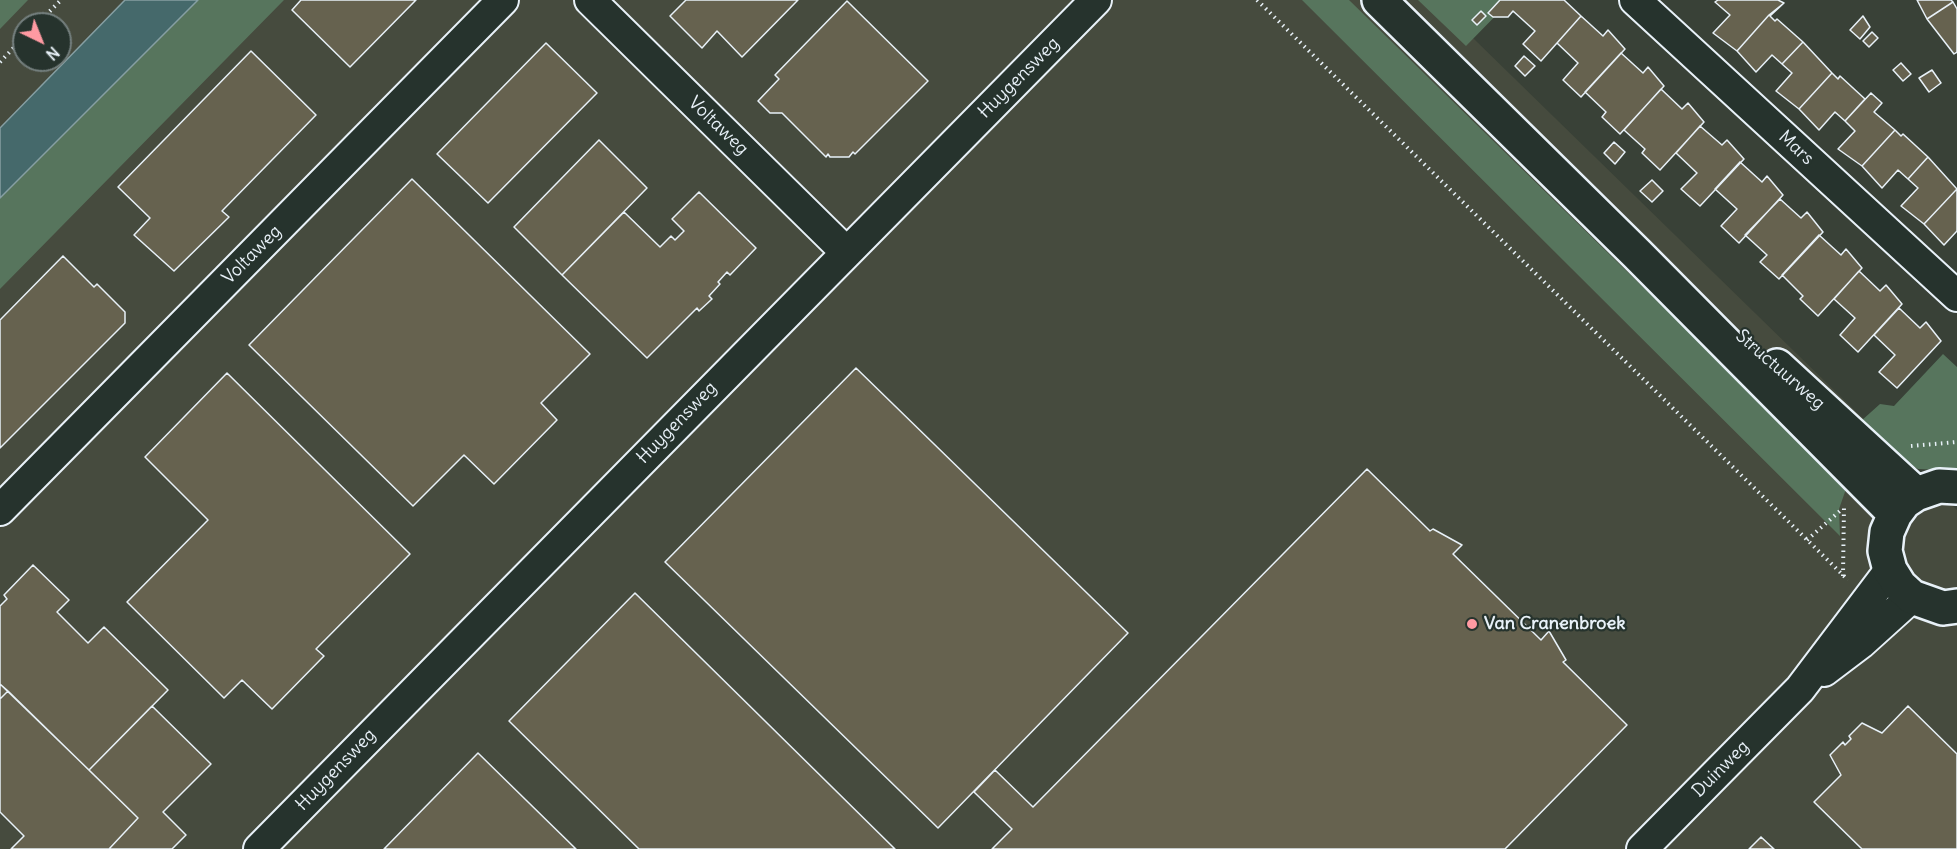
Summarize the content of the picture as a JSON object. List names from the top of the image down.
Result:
{
  "streets": {
    "main road": ["Structuurweg"],
    "street": [
      "Huygensweg",
      "Voltaweg",
      "Mars",
      "Duinweg"
    ]
  },
  "crossings": [
    ["Huygensweg", "Voltaweg"]
  ],
  "places": ["Van Cranenbroek"],
  "north": "bottom right"
}
